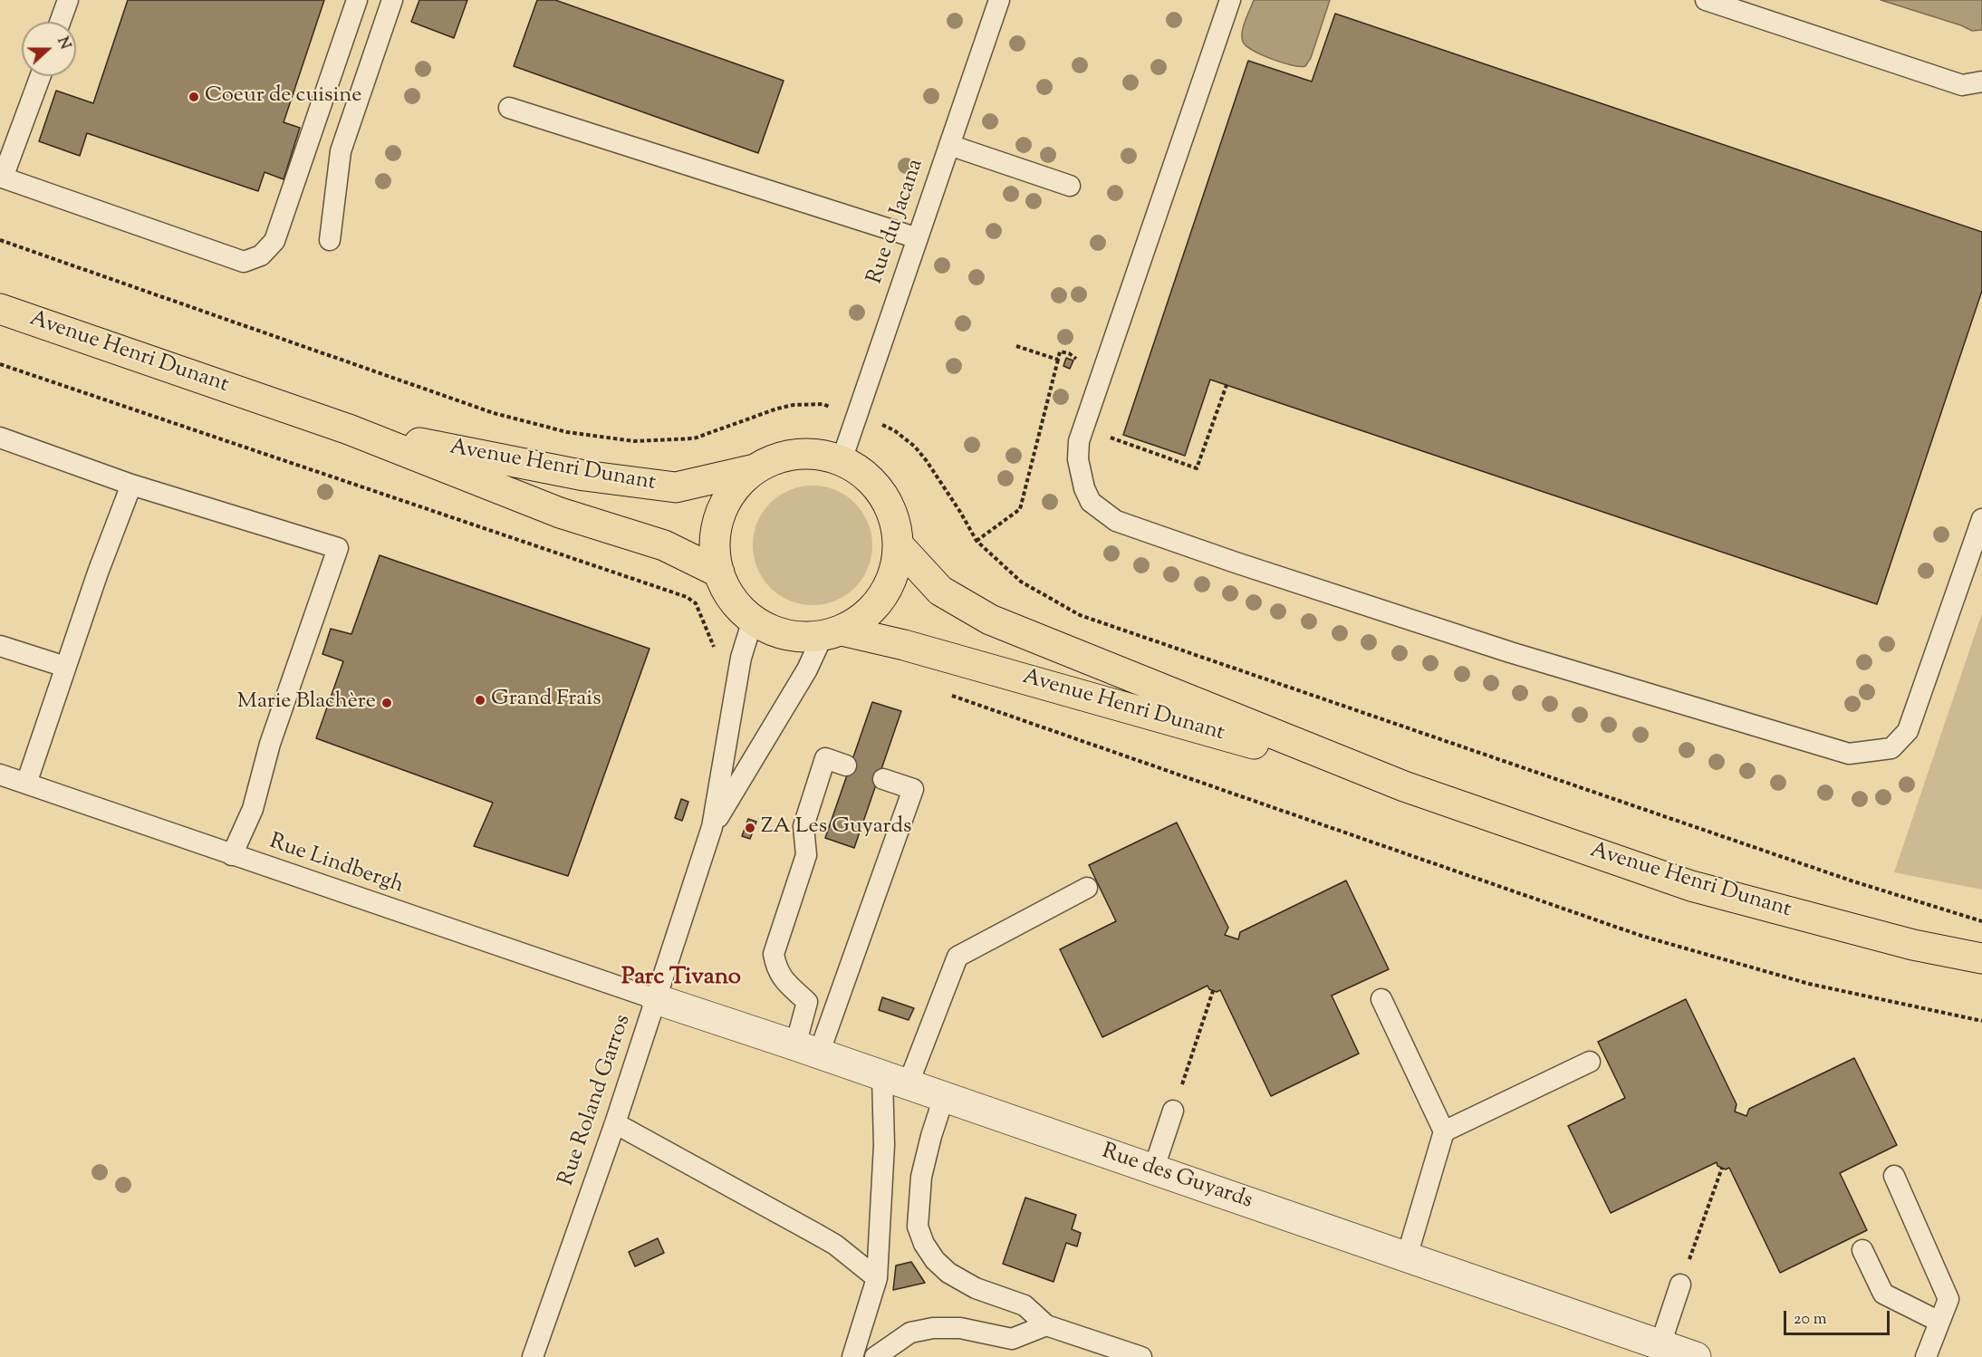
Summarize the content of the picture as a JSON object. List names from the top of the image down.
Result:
{
  "streets": {
    "main road": ["Avenue Henri Dunant"],
    "street": ["Rue des Guyards"],
    "lane": ["Rue du Jacana", "Rue Lindbergh", "Rue Roland Garros"]
  },
  "crossings": [
    ["Rue du Jacana", "Avenue Henri Dunant"],
    ["Rue du Jacana", "Rue Roland Garros"],
    ["Avenue Henri Dunant", "Rue Roland Garros"],
    ["Rue Lindbergh", "Rue Roland Garros"],
    ["Rue Lindbergh", "Rue des Guyards"],
    ["Rue Roland Garros", "Rue des Guyards"]
  ],
  "districts": ["Parc Tivano"],
  "places": [
    "Coeur de cuisine",
    "Grand Frais",
    "Marie Blachère",
    "ZA Les Guyards"
  ],
  "scale_bar": "20 m",
  "north": "right"
}
